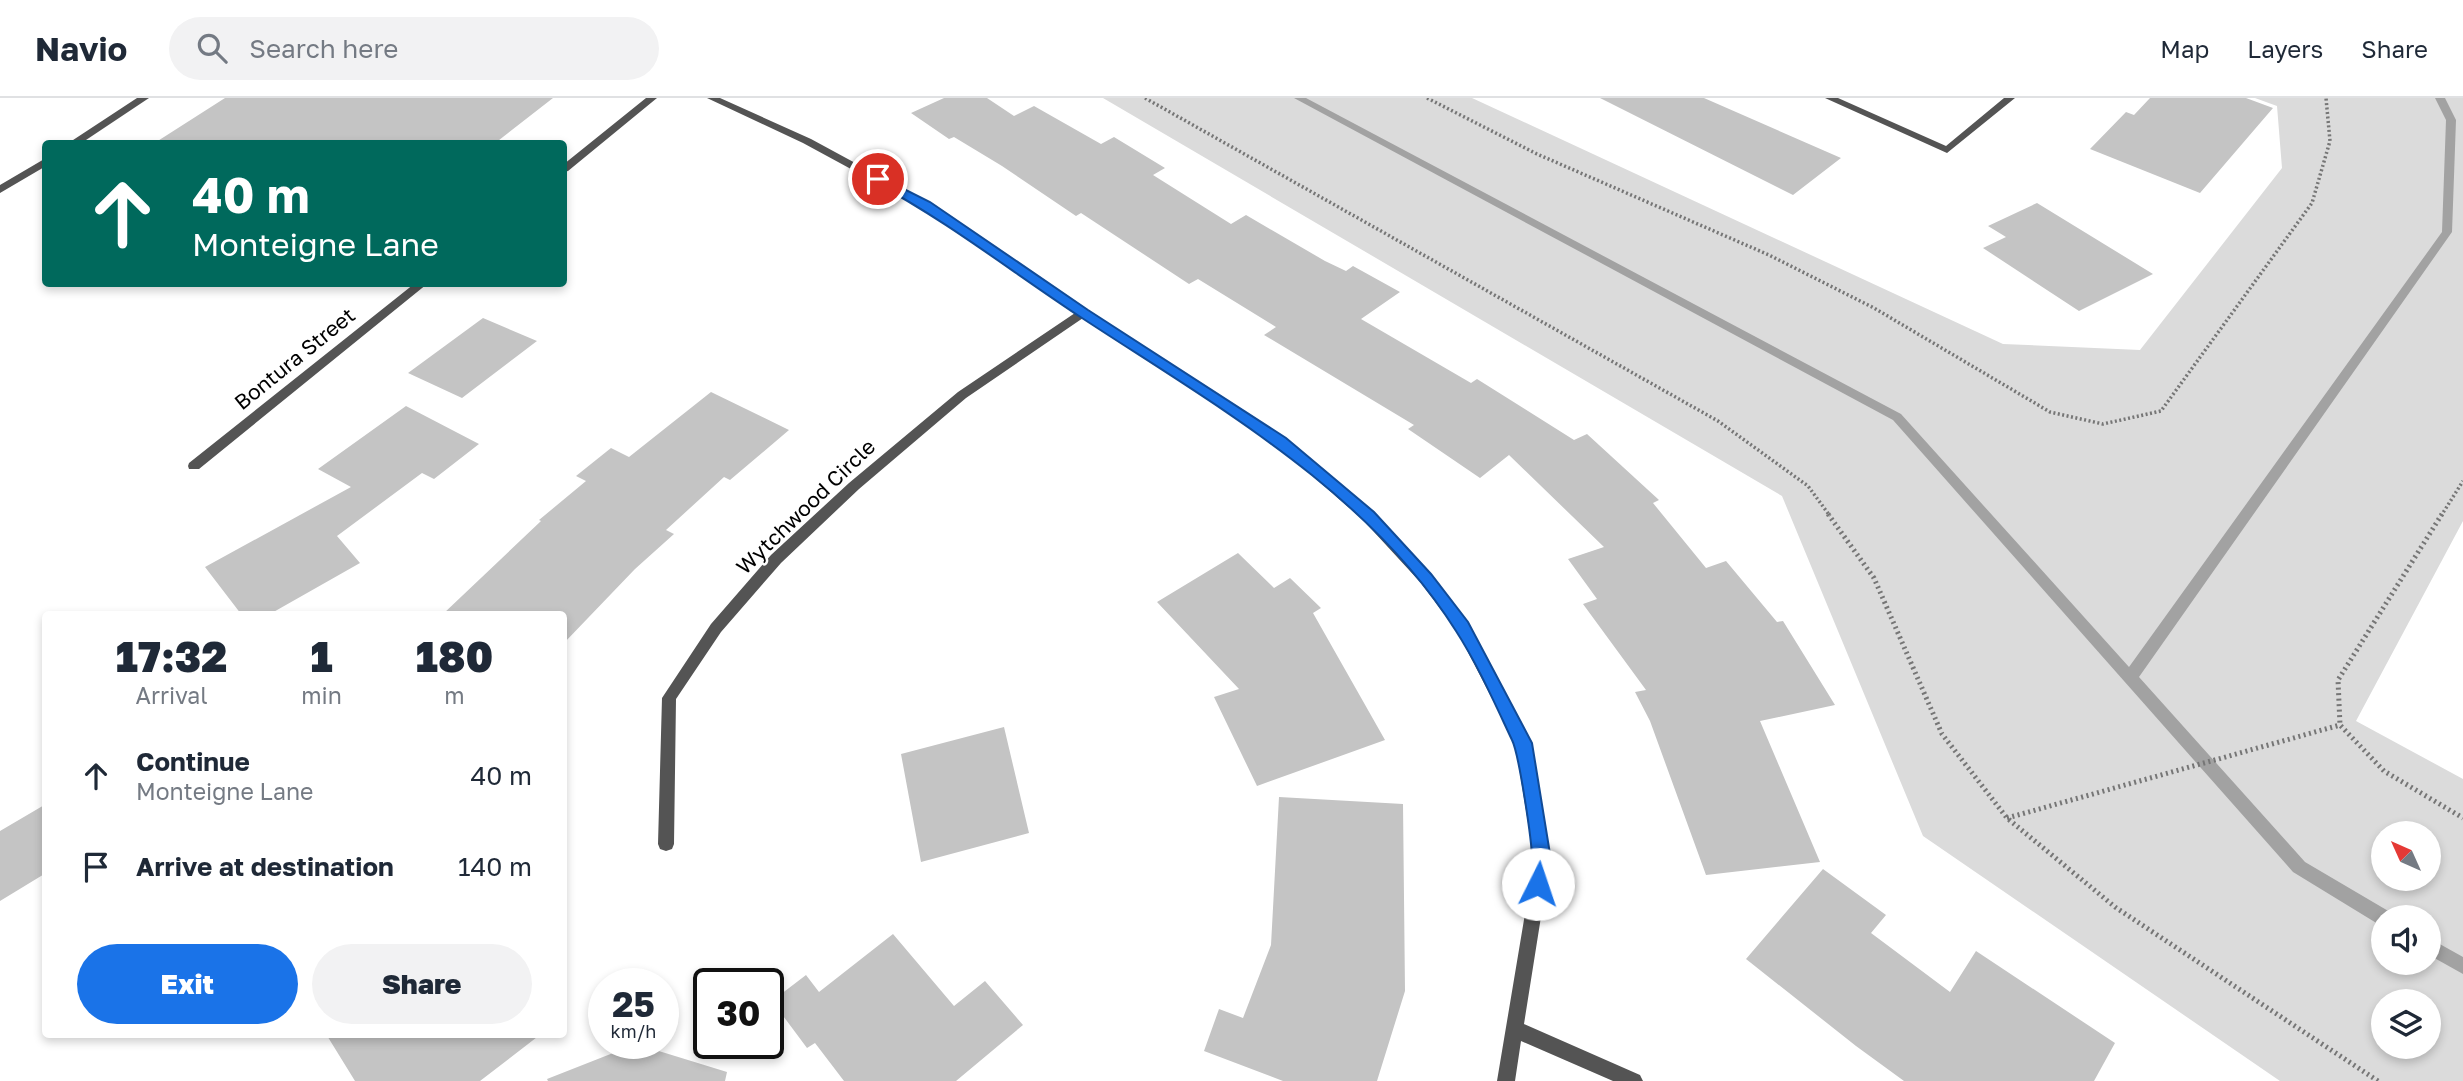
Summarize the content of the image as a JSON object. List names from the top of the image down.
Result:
{
  "streets": {
    "street": ["Bontura Street", "Wytchwood Circle"]
  },
  "north": "top left",
  "page": {
    "header": "Navio",
    "search": "Search here",
    "nav": ["Map", "Layers", "Share"],
    "turn": ["40 m", "Monteigne Lane"],
    "eta": [
      "17:32",
      "Arrival",
      "1",
      "min",
      "180",
      "m"
    ],
    "list": [
      {
        "name": "Continue",
        "note": "Monteigne Lane",
        "value": "40 m"
      },
      {
        "name": "Arrive at destination",
        "value": "140 m"
      }
    ],
    "buttons": ["Exit", "Share"],
    "speed": "25 km/h",
    "limit": "30"
  }
}
